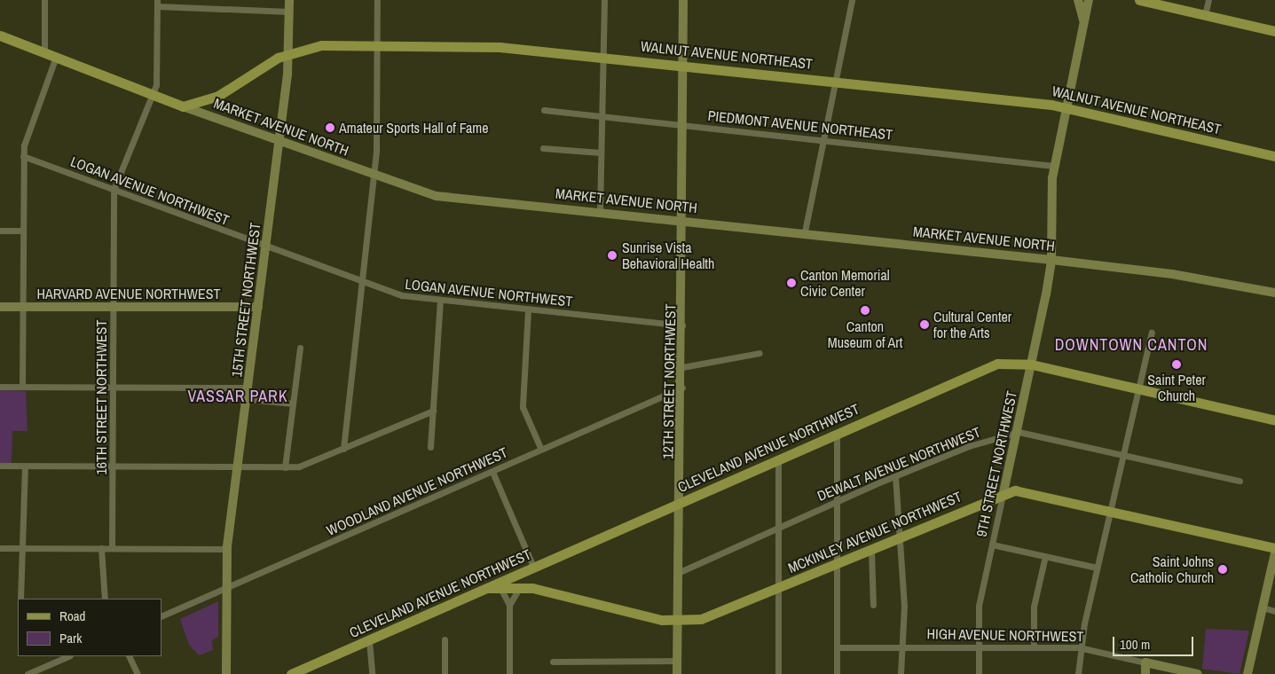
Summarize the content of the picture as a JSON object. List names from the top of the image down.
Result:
{
  "streets": {
    "main road": [
      "WALNUT AVENUE NORTHEAST",
      "MARKET AVENUE NORTH",
      "CLEVELAND AVENUE NORTHWEST",
      "MCKINLEY AVENUE NORTHWEST"
    ],
    "street": [
      "PIEDMONT AVENUE NORTHEAST",
      "LOGAN AVENUE NORTHWEST",
      "HARVARD AVENUE NORTHWEST",
      "15TH STREET NORTHWEST",
      "12TH STREET NORTHWEST",
      "16TH STREET NORTHWEST",
      "DEWALT AVENUE NORTHWEST",
      "9TH STREET NORTHWEST",
      "WOODLAND AVENUE NORTHWEST",
      "HIGH AVENUE NORTHWEST"
    ]
  },
  "crossings": [
    ["WALNUT AVENUE NORTHEAST", "MARKET AVENUE NORTH"],
    ["WALNUT AVENUE NORTHEAST", "15TH STREET NORTHWEST"],
    ["WALNUT AVENUE NORTHEAST", "12TH STREET NORTHWEST"],
    ["WALNUT AVENUE NORTHEAST", "9TH STREET NORTHWEST"],
    ["PIEDMONT AVENUE NORTHEAST", "12TH STREET NORTHWEST"],
    ["PIEDMONT AVENUE NORTHEAST", "9TH STREET NORTHWEST"],
    ["MARKET AVENUE NORTH", "15TH STREET NORTHWEST"],
    ["MARKET AVENUE NORTH", "12TH STREET NORTHWEST"],
    ["MARKET AVENUE NORTH", "16TH STREET NORTHWEST"],
    ["MARKET AVENUE NORTH", "9TH STREET NORTHWEST"],
    ["LOGAN AVENUE NORTHWEST", "15TH STREET NORTHWEST"],
    ["LOGAN AVENUE NORTHWEST", "12TH STREET NORTHWEST"],
    ["LOGAN AVENUE NORTHWEST", "16TH STREET NORTHWEST"],
    ["HARVARD AVENUE NORTHWEST", "15TH STREET NORTHWEST"],
    ["HARVARD AVENUE NORTHWEST", "16TH STREET NORTHWEST"],
    ["15TH STREET NORTHWEST", "WOODLAND AVENUE NORTHWEST"],
    ["12TH STREET NORTHWEST", "CLEVELAND AVENUE NORTHWEST"],
    ["12TH STREET NORTHWEST", "DEWALT AVENUE NORTHWEST"],
    ["12TH STREET NORTHWEST", "WOODLAND AVENUE NORTHWEST"],
    ["12TH STREET NORTHWEST", "MCKINLEY AVENUE NORTHWEST"],
    ["CLEVELAND AVENUE NORTHWEST", "9TH STREET NORTHWEST"],
    ["CLEVELAND AVENUE NORTHWEST", "MCKINLEY AVENUE NORTHWEST"],
    ["DEWALT AVENUE NORTHWEST", "9TH STREET NORTHWEST"],
    ["9TH STREET NORTHWEST", "MCKINLEY AVENUE NORTHWEST"],
    ["9TH STREET NORTHWEST", "HIGH AVENUE NORTHWEST"]
  ],
  "districts": ["DOWNTOWN CANTON", "VASSAR PARK"],
  "places": [
    "Amateur Sports Hall of Fame",
    "Sunrise Vista Behavioral Health",
    "Canton Memorial Civic Center",
    "Canton Museum of Art",
    "Cultural Center for the Arts",
    "Saint Peter Church",
    "Saint Johns Catholic Church"
  ],
  "legend": ["Road", "Park"],
  "scale_bar": "100 m"
}
